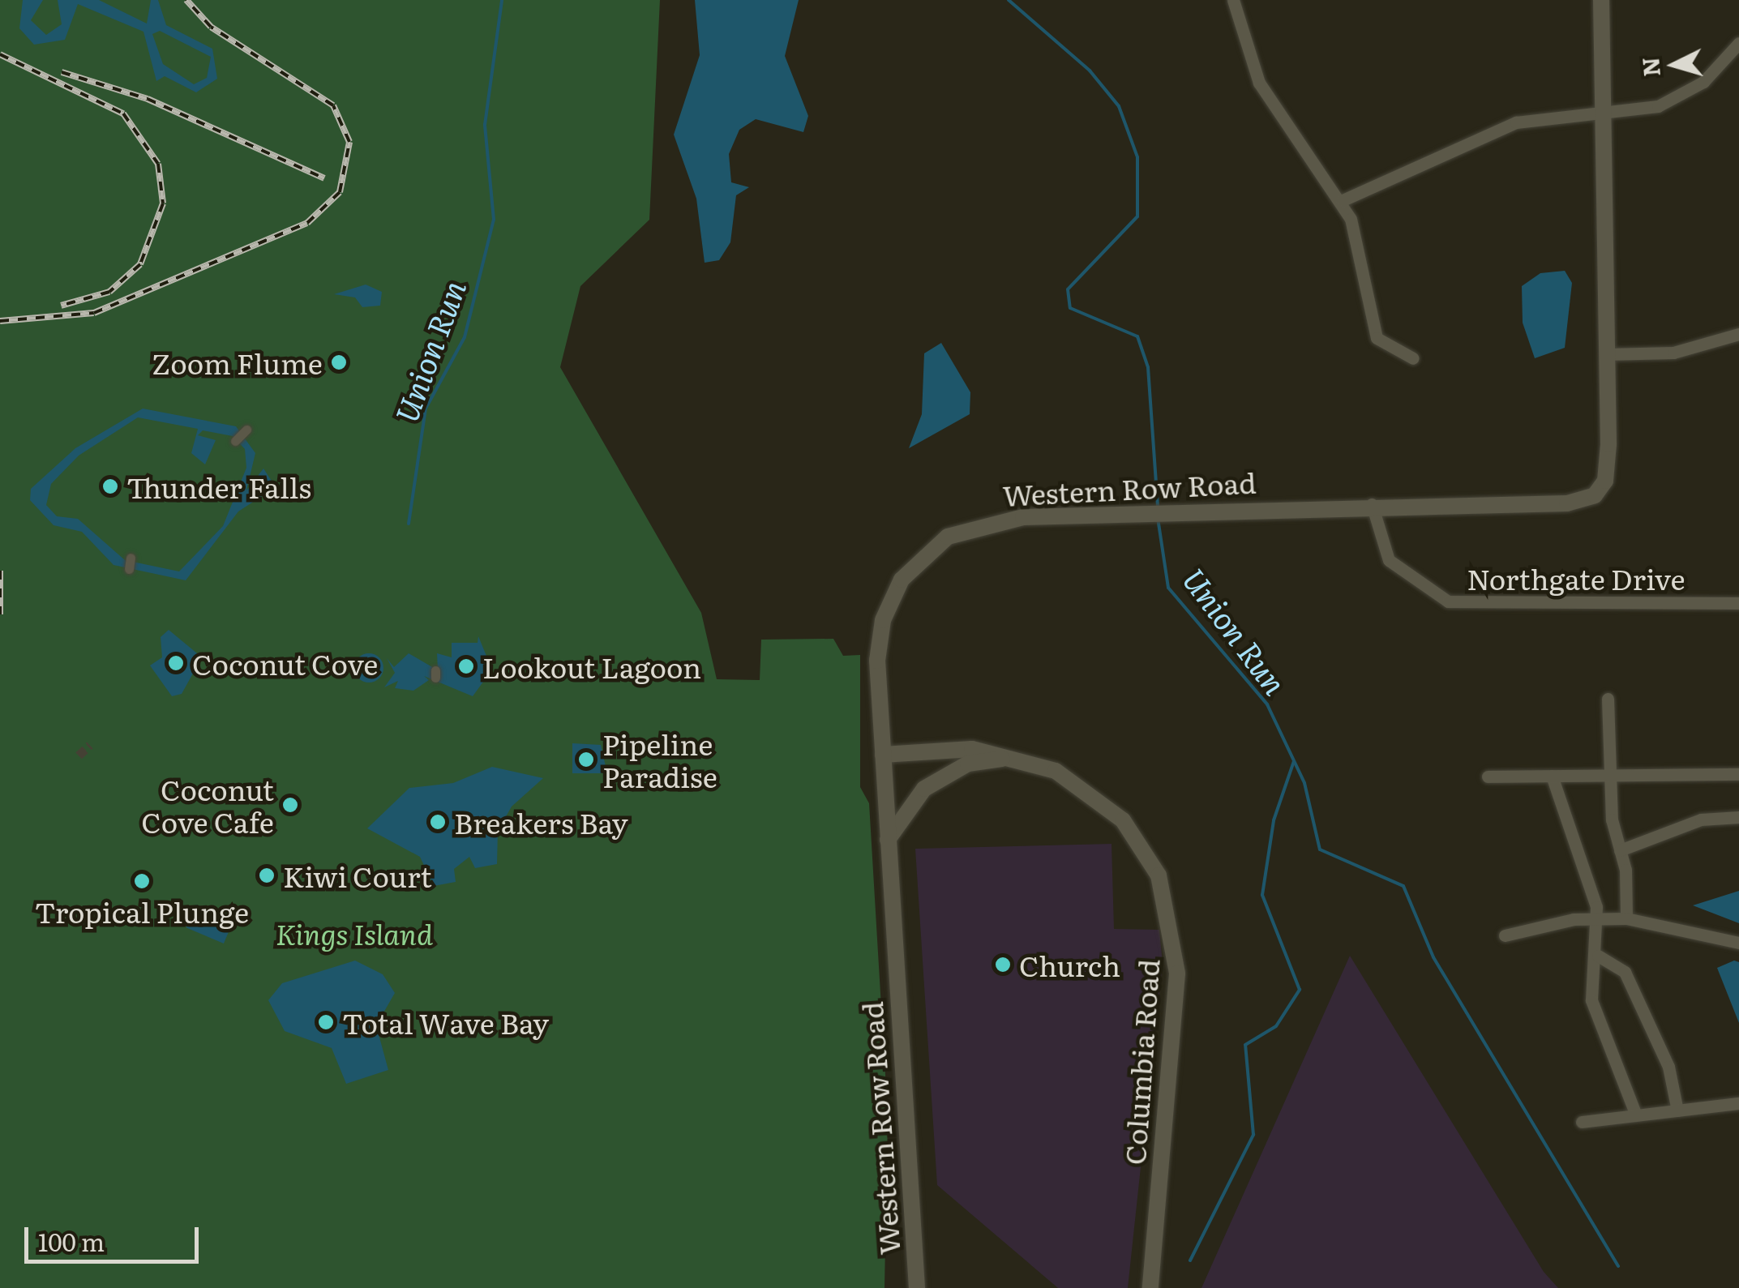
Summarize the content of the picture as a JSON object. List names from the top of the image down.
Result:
{
  "streets": {
    "street": ["Western Row Road", "Northgate Drive", "Columbia Road"]
  },
  "crossings": [
    ["Western Row Road", "Northgate Drive"],
    ["Western Row Road", "Columbia Road"]
  ],
  "water": ["Union Run"],
  "parks": ["Kings Island"],
  "places": [
    "Zoom Flume",
    "Thunder Falls",
    "Coconut Cove",
    "Lookout Lagoon",
    "Pipeline Paradise",
    "Coconut Cove Cafe",
    "Breakers Bay",
    "Kiwi Court",
    "Tropical Plunge",
    "Church",
    "Total Wave Bay"
  ],
  "scale_bar": "100 m",
  "north": "left"
}
